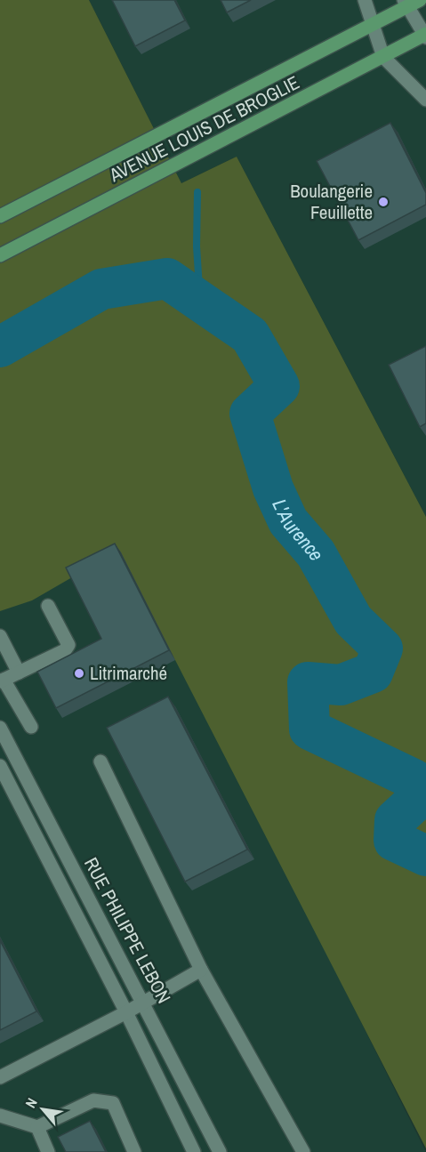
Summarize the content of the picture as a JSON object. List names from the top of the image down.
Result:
{
  "streets": {
    "main road": ["AVENUE LOUIS DE BROGLIE"],
    "street": ["RUE PHILIPPE LEBON"]
  },
  "water": ["L'Aurence"],
  "places": ["Boulangerie Feuillette", "Litrimarché"],
  "north": "top left"
}
